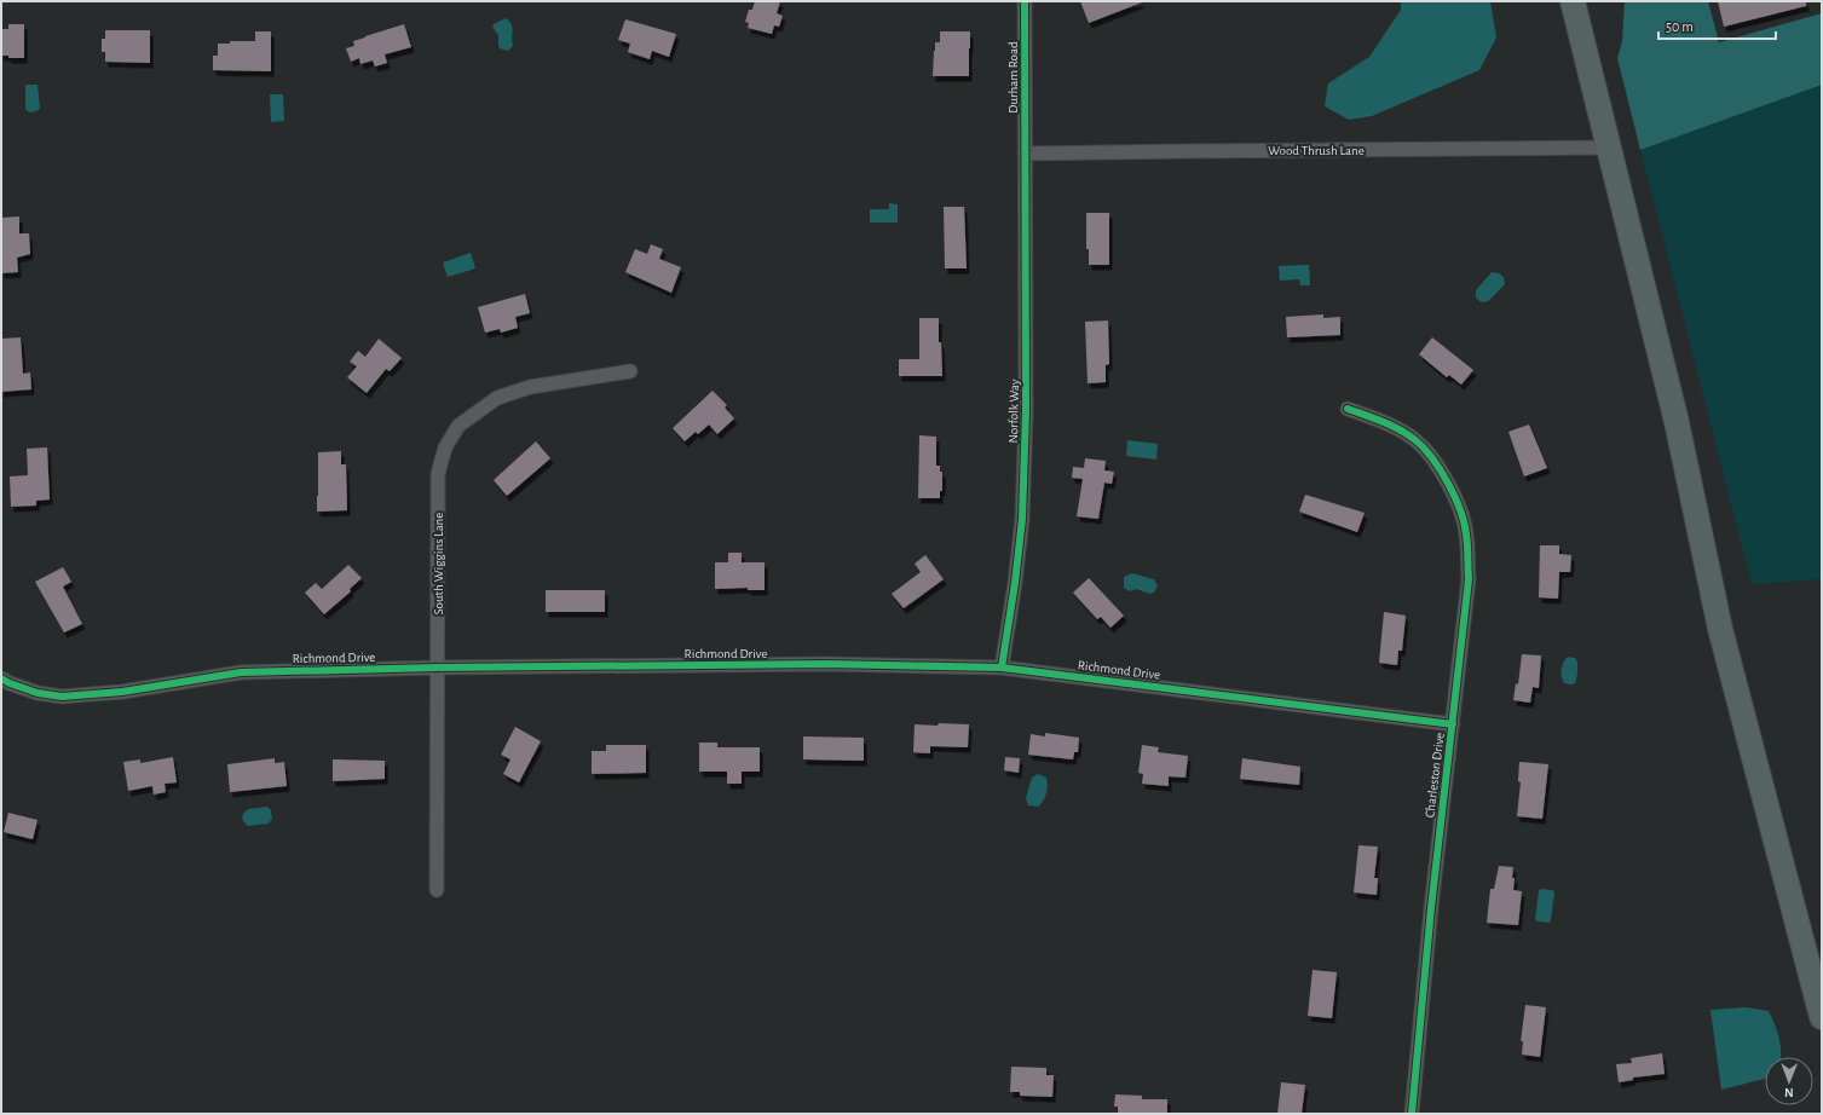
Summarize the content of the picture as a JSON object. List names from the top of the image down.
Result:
{
  "streets": {
    "street": [
      "Durham Road",
      "Wood Thrush Lane",
      "Norfolk Way",
      "South Wiggins Lane",
      "Richmond Drive",
      "Charleston Drive"
    ]
  },
  "crossings": [
    ["Durham Road", "Wood Thrush Lane"],
    ["Durham Road", "Norfolk Way"],
    ["Wood Thrush Lane", "Norfolk Way"],
    ["Norfolk Way", "Richmond Drive"],
    ["South Wiggins Lane", "Richmond Drive"],
    ["Richmond Drive", "Charleston Drive"]
  ],
  "scale_bar": "50 m",
  "north": "bottom"
}
